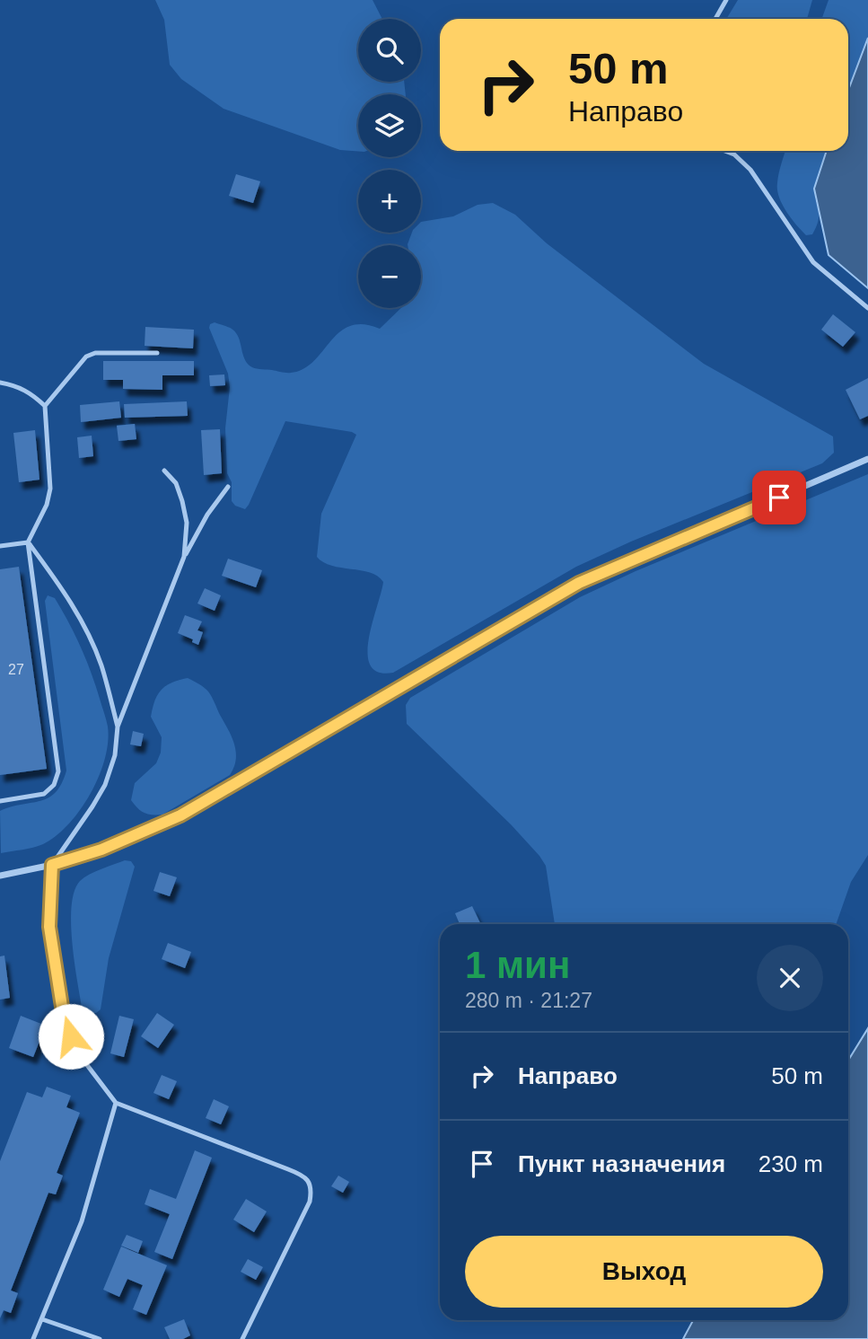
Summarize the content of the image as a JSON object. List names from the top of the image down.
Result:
{
  "house_numbers": ["27"],
  "page": {
    "map_buttons": ["+", "−"],
    "turn": ["50 m", "Направо"],
    "heading": ["1 мин", "280 m · 21:27"],
    "list": [
      {
        "name": "Направо",
        "value": "50 m"
      },
      {
        "name": "Пункт назначения",
        "value": "230 m"
      }
    ],
    "buttons": "Выход"
  }
}
